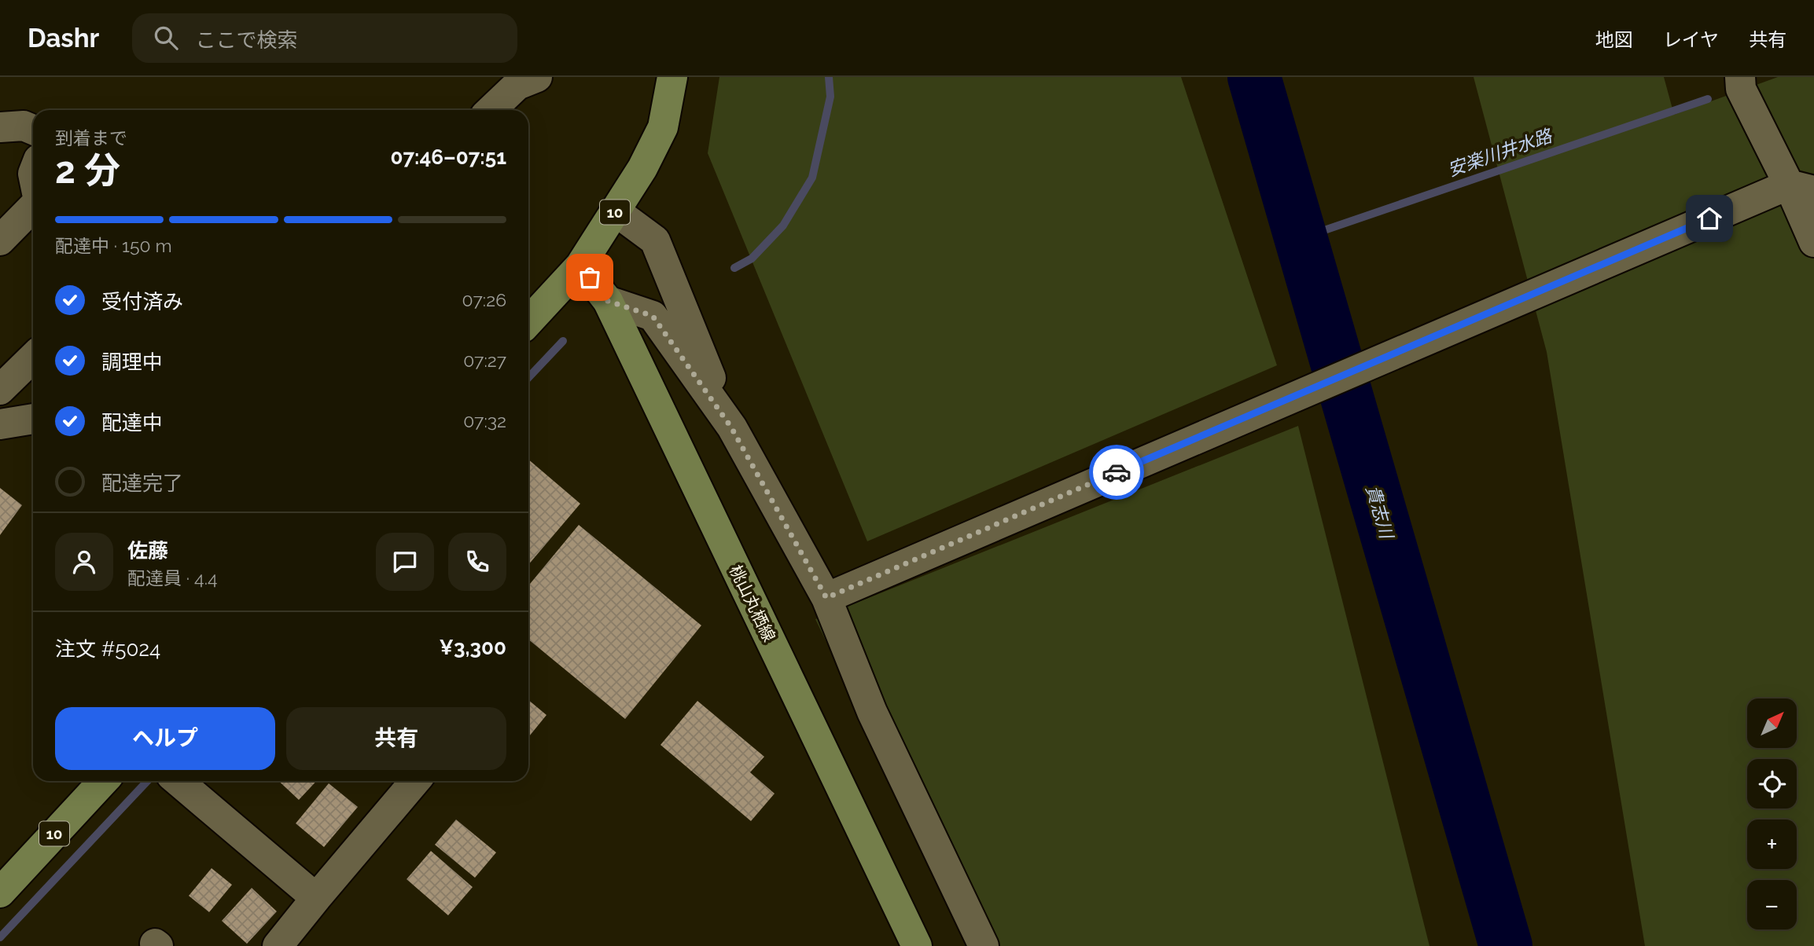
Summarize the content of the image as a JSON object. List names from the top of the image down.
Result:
{
  "streets": {
    "main road": ["10", "桃山丸栖線"]
  },
  "crossings": [
    ["10", "桃山丸栖線"]
  ],
  "water": ["安楽川井水路", "貴志川"],
  "north": "top right",
  "page": {
    "header": "Dashr",
    "search": "ここで検索",
    "nav": ["地図", "レイヤ", "共有"],
    "heading": ["2 分", "到着まで", "07:46–07:51"],
    "panel": [
      "佐藤",
      "配達員 · 4.4",
      "注文 #5024",
      "¥3,300"
    ],
    "bar": "配達中 · 150 m",
    "list": [
      ["受付済み", "07:26"],
      ["調理中", "07:27"],
      ["配達中", "07:32"],
      "配達完了"
    ],
    "buttons": ["ヘルプ", "共有"],
    "map_buttons": ["+", "−"]
  }
}
